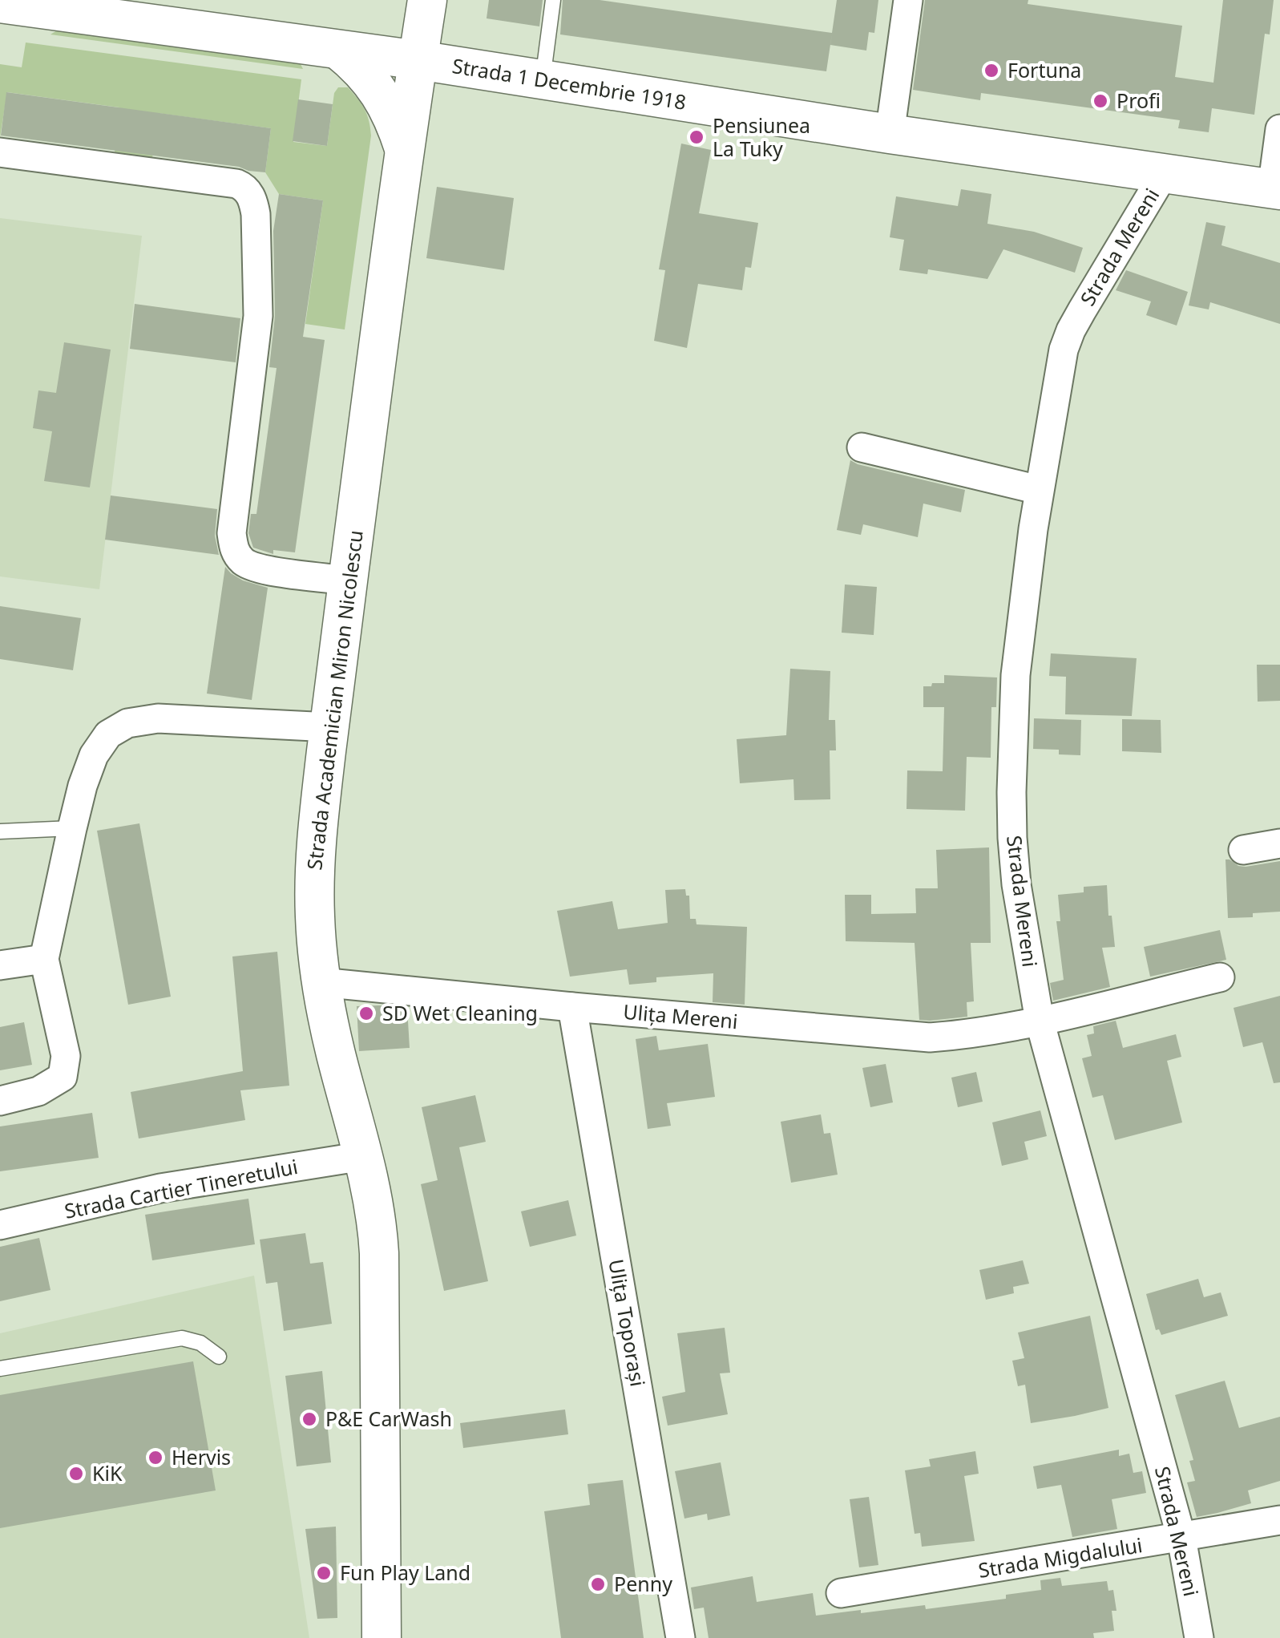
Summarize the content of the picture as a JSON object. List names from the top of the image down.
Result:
{
  "streets": {
    "street": [
      "Strada 1 Decembrie 1918",
      "Strada Mereni",
      "Strada Academician Miron Nicolescu",
      "Ulița Mereni",
      "Strada Cartier Tineretului",
      "Ulița Toporași",
      "Strada Migdalului"
    ]
  },
  "crossings": [
    ["Strada 1 Decembrie 1918", "Strada Mereni"],
    ["Strada 1 Decembrie 1918", "Strada Academician Miron Nicolescu"],
    ["Strada Mereni", "Ulița Mereni"],
    ["Strada Mereni", "Strada Migdalului"],
    ["Strada Academician Miron Nicolescu", "Ulița Mereni"],
    ["Strada Academician Miron Nicolescu", "Strada Cartier Tineretului"],
    ["Ulița Mereni", "Ulița Toporași"]
  ],
  "places": [
    "Fortuna",
    "Profi",
    "Pensiunea La Tuky",
    "SD Wet Cleaning",
    "P&E CarWash",
    "Hervis",
    "KiK",
    "Fun Play Land",
    "Penny"
  ]
}
